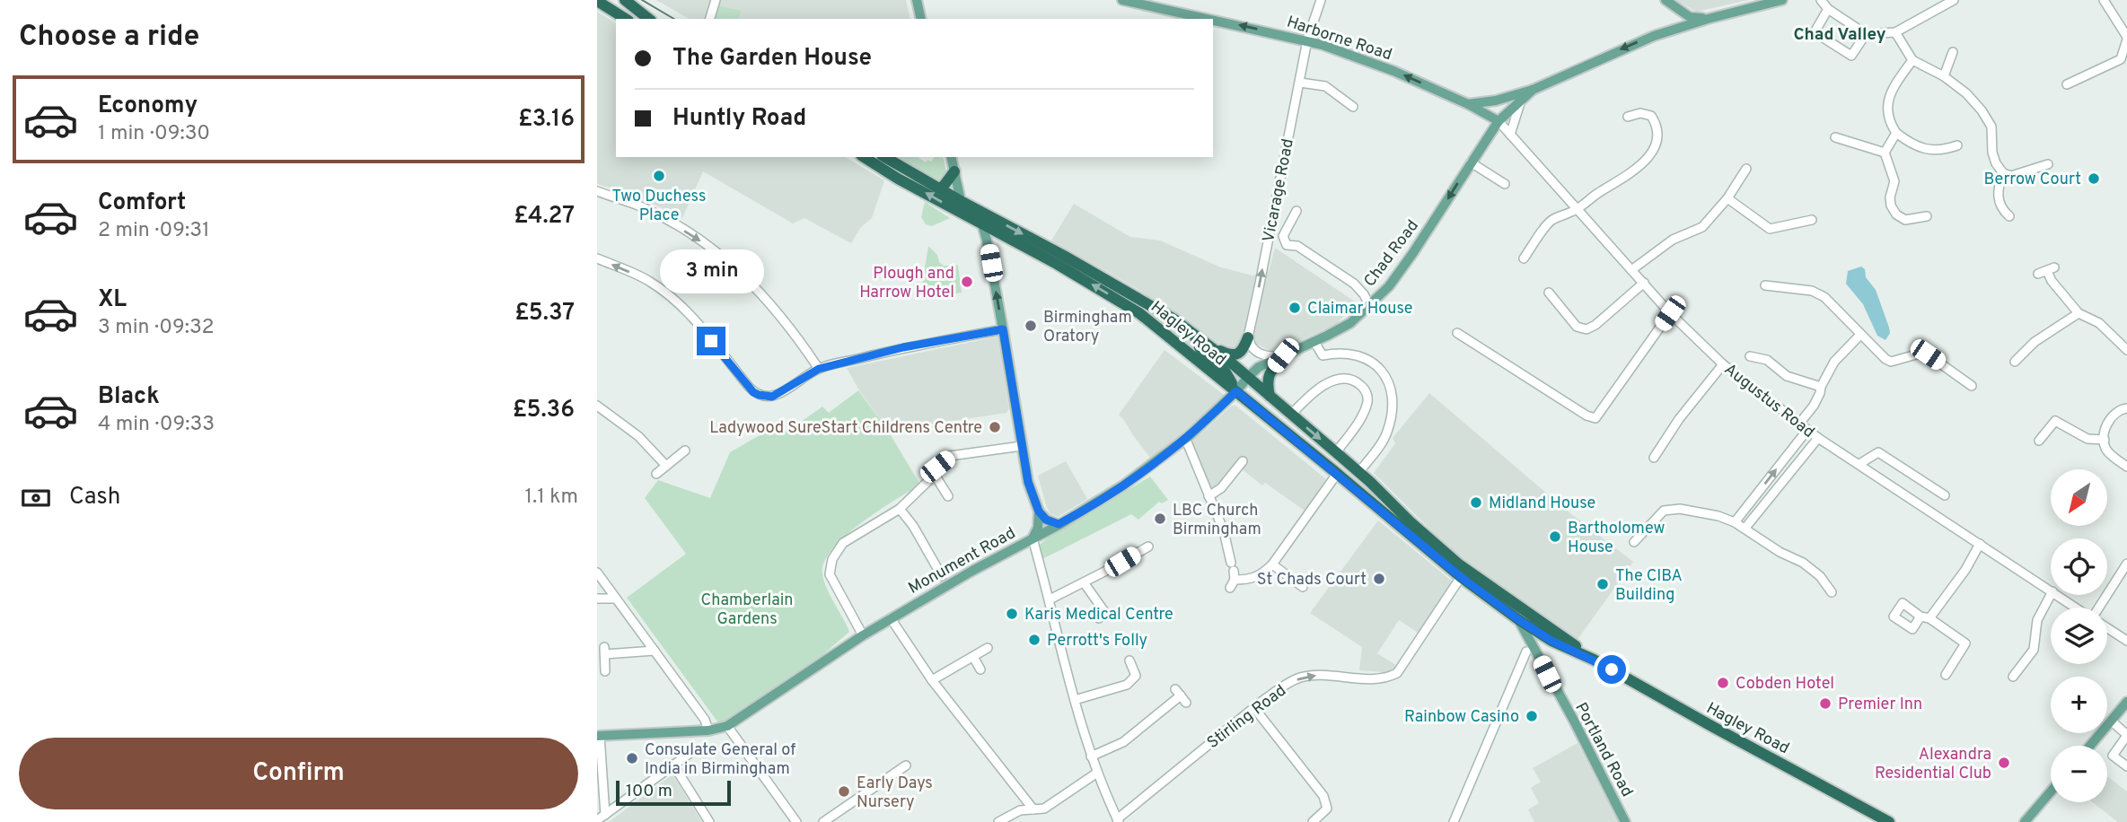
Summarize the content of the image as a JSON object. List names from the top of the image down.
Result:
{
  "streets": {
    "highway": ["Hagley Road"],
    "main road": [
      "Harborne Road",
      "Chad Road",
      "Monument Road",
      "Portland Road"
    ],
    "street": ["Vicarage Road", "Augustus Road", "Stirling Road"]
  },
  "crossings": [
    ["Harborne Road", "Vicarage Road"],
    ["Harborne Road", "Chad Road"],
    ["Harborne Road", "Augustus Road"],
    ["Chad Road", "Hagley Road"],
    ["Chad Road", "Augustus Road"],
    ["Chad Road", "Monument Road"],
    ["Hagley Road", "Monument Road"],
    ["Hagley Road", "Stirling Road"],
    ["Hagley Road", "Portland Road"]
  ],
  "one_way": ["Harborne Road", "Chad Road", "Stirling Road"],
  "districts": ["Chad Valley"],
  "parks": ["Chamberlain Gardens"],
  "places": [
    "Two Duchess Place",
    "Berrow Court",
    "Plough and Harrow Hotel",
    "Claimar House",
    "Birmingham Oratory",
    "Ladywood SureStart Childrens Centre",
    "Midland House",
    "LBC Church Birmingham",
    "Bartholomew House",
    "St Chads Court",
    "The CIBA Building",
    "Karis Medical Centre",
    "Perrott's Folly",
    "Cobden Hotel",
    "Premier Inn",
    "Rainbow Casino",
    "Consulate General of India in Birmingham",
    "Alexandra Residential Club",
    "Early Days Nursery"
  ],
  "scale_bar": "100 m",
  "north": "bottom left",
  "page": {
    "heading": "Choose a ride",
    "banner": ["The Garden House", "Huntly Road"],
    "list": [
      {
        "name": "Economy",
        "note": "1 min · 09:30",
        "value": "£3.16"
      },
      {
        "name": "Comfort",
        "note": "2 min · 09:31",
        "value": "£4.27"
      },
      {
        "name": "XL",
        "note": "3 min · 09:32",
        "value": "£5.37"
      },
      {
        "name": "Black",
        "note": "4 min · 09:33",
        "value": "£5.36"
      }
    ],
    "bubble": "3 min",
    "pay": ["Cash", "1.1 km"],
    "map_buttons": ["+", "−"],
    "buttons": "Confirm",
    "scale": "100 m"
  }
}
